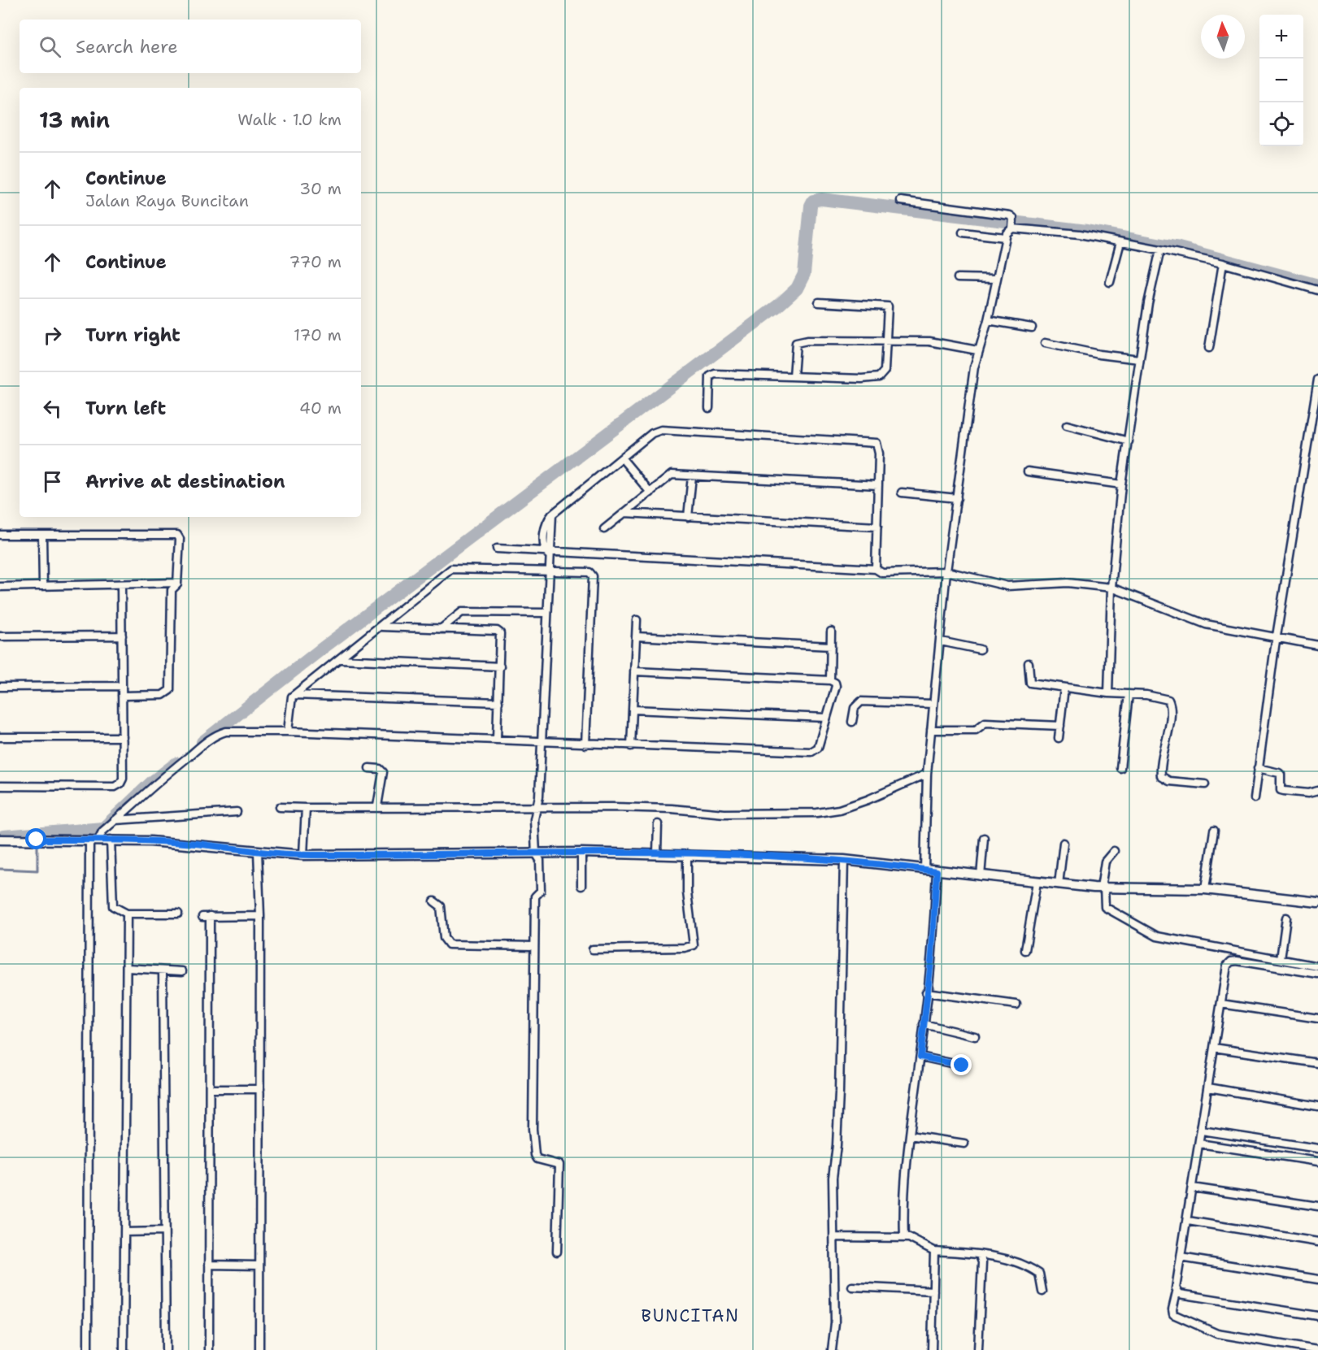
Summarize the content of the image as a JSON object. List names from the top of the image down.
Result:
{
  "districts": ["BUNCITAN"],
  "north": "top",
  "page": {
    "map_buttons": ["+", "−"],
    "search": "Search here",
    "heading": ["13 min", "Walk · 1.0 km"],
    "list": [
      ["Continue", "Jalan Raya Buncitan", "30 m"],
      ["Continue", "770 m"],
      ["Turn right", "170 m"],
      ["Turn left", "40 m"],
      "Arrive at destination"
    ]
  }
}
